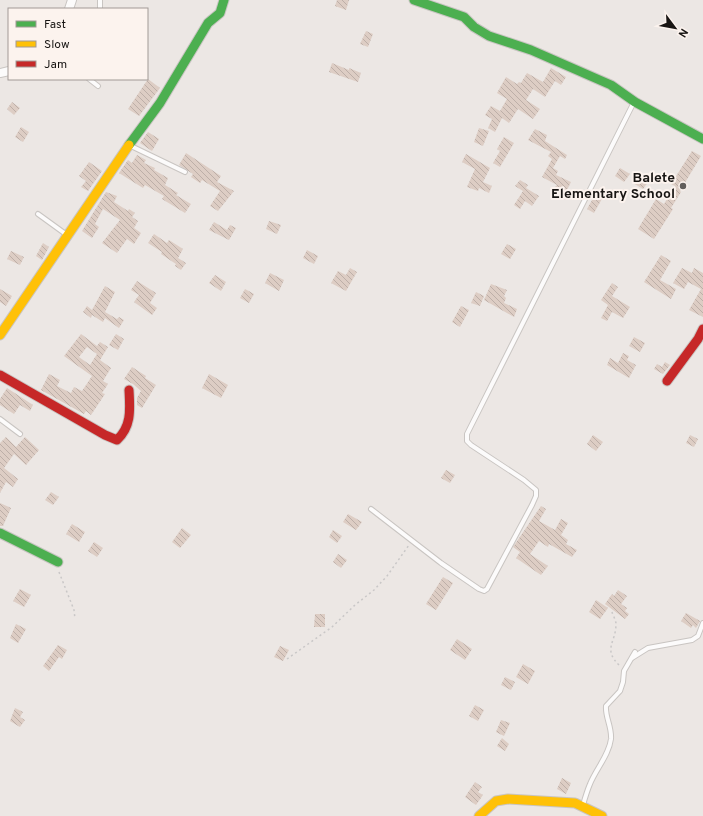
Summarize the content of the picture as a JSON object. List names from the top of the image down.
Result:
{
  "places": ["Balete Elementary School"],
  "legend": ["Fast", "Slow", "Jam"],
  "north": "bottom right"
}
